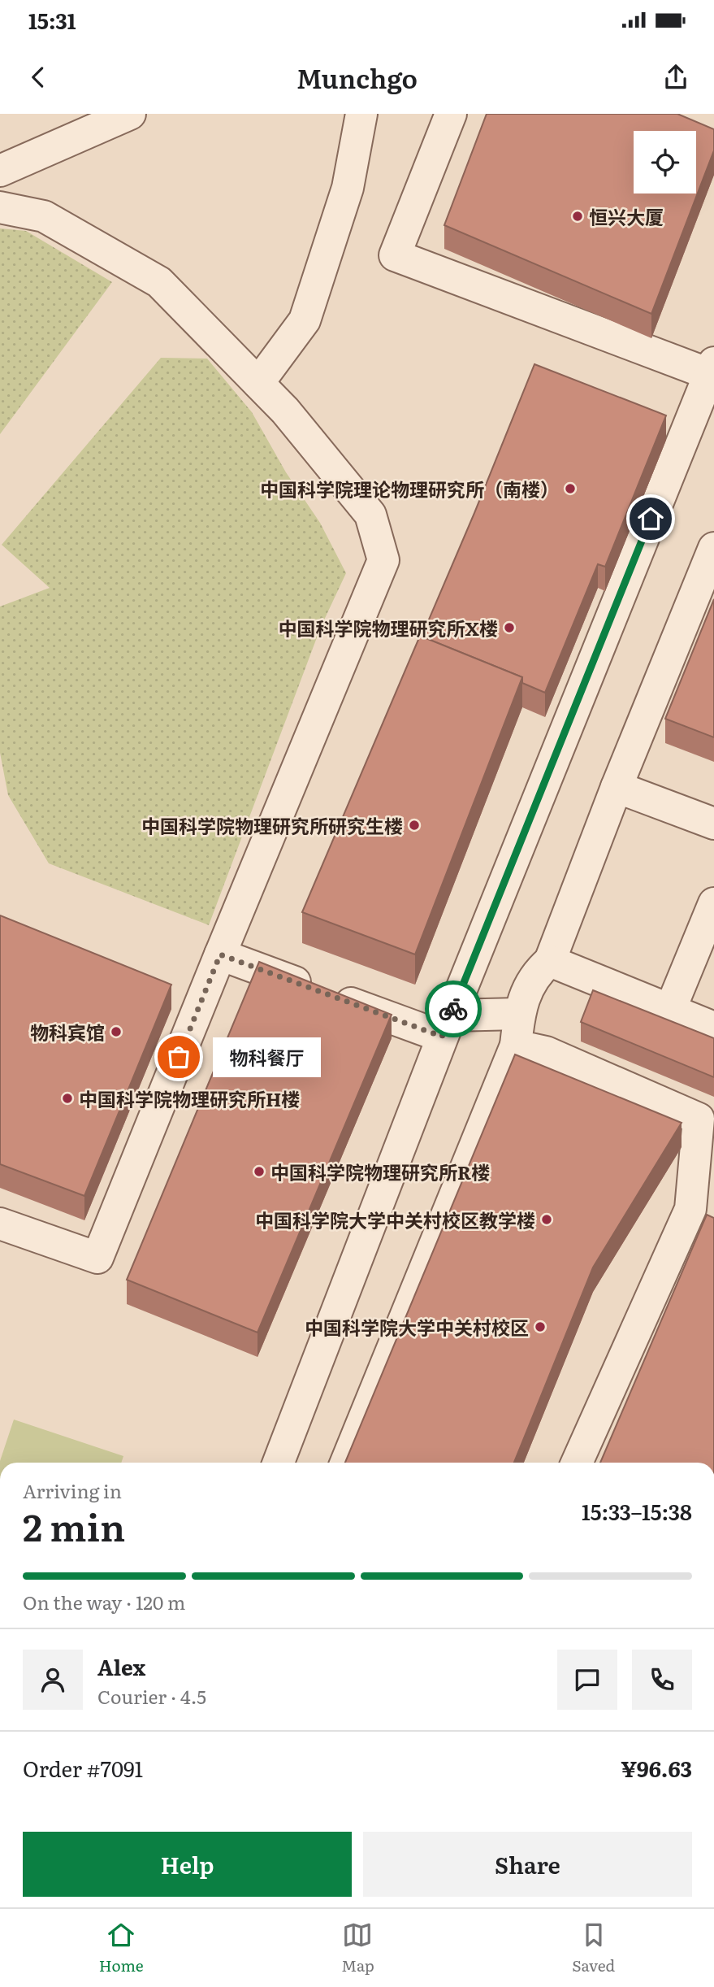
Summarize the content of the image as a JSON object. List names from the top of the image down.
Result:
{
  "places": [
    "恒兴大厦",
    "中国科学院理论物理研究所（南楼）",
    "中国科学院物理研究所X楼",
    "中国科学院物理研究所研究生楼",
    "物科宾馆",
    "物科餐厅",
    "中国科学院物理研究所H楼",
    "中国科学院物理研究所R楼",
    "中国科学院大学中关村校区教学楼",
    "中国科学院大学中关村校区"
  ],
  "page": {
    "status": "15:31",
    "header": "Munchgo",
    "bubble": "物科餐厅",
    "heading": ["2 min", "Arriving in", "15:33–15:38"],
    "panel": [
      "Alex",
      "Courier · 4.5",
      "Order #7091",
      "¥96.63"
    ],
    "bar": "On the way · 120 m",
    "buttons": ["Help", "Share"],
    "tabs": ["Home", "Map", "Saved"]
  }
}
